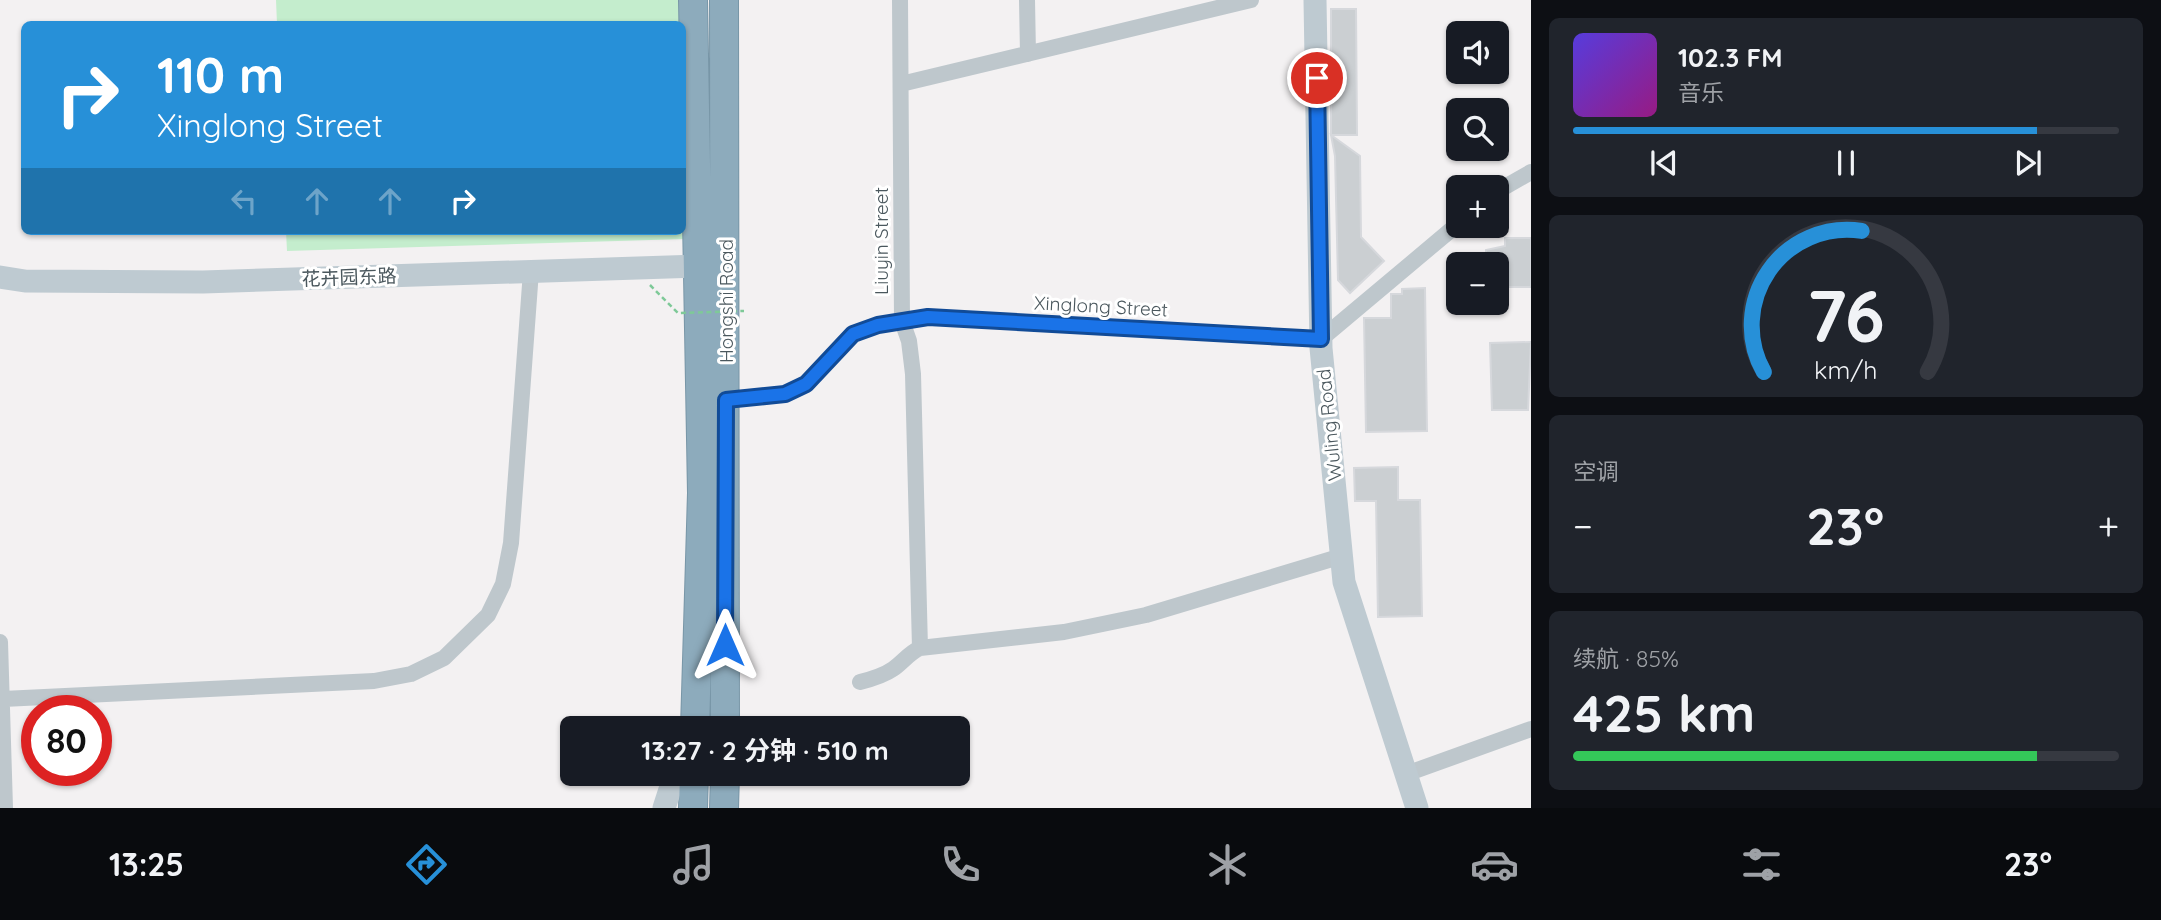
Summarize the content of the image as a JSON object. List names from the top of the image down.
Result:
{
  "streets": {
    "highway": ["Hongshi Road"],
    "street": [
      "Liuyin Street",
      "花卉园东路",
      "Xinglong Street",
      "Wuling Road"
    ]
  },
  "crossings": [
    ["Liuyin Street", "Xinglong Street"],
    ["花卉园东路", "Hongshi Road"],
    ["Hongshi Road", "Xinglong Street"],
    ["Xinglong Street", "Wuling Road"]
  ],
  "page": {
    "map_buttons": ["+", "−"],
    "turn": ["110 m", "Xinglong Street"],
    "song": ["102.3 FM", "音乐"],
    "tile": [
      "空调",
      ["续航 · 85%", "425 km"]
    ],
    "heat": ["−", "23°", "+"],
    "limit": "80",
    "trip": "13:27 · 2 分钟 · 510 m",
    "tabs": ["13:25", "23°"],
    "gauge": ["76", "km/h"]
  }
}
